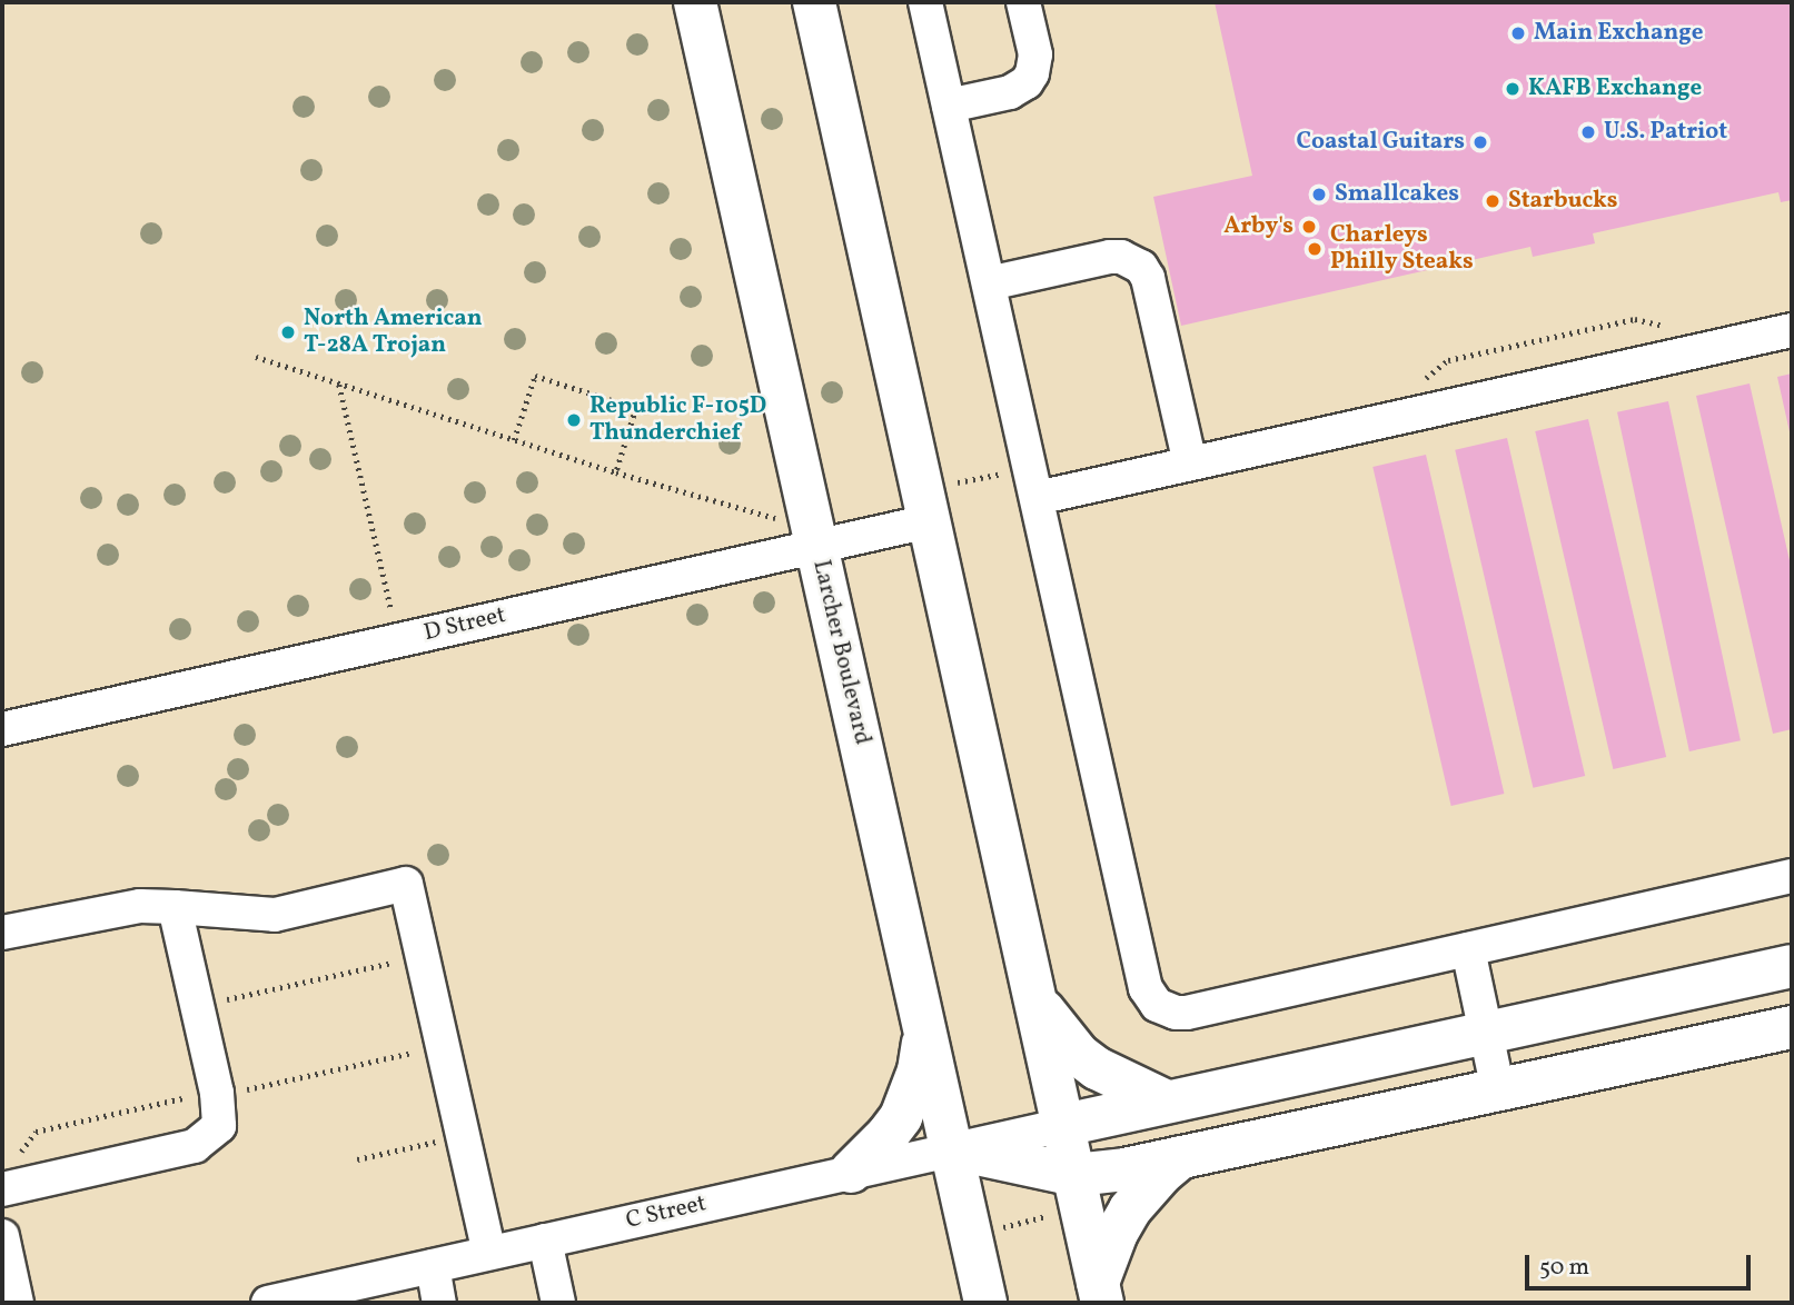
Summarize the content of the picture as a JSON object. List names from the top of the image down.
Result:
{
  "streets": {
    "main road": ["Larcher Boulevard"],
    "street": ["D Street", "C Street"]
  },
  "crossings": [
    ["D Street", "Larcher Boulevard"],
    ["Larcher Boulevard", "C Street"]
  ],
  "places": [
    "Main Exchange",
    "KAFB Exchange",
    "U.S. Patriot",
    "Coastal Guitars",
    "Smallcakes",
    "Starbucks",
    "Arby's",
    "Charleys Philly Steaks",
    "North American T-28A Trojan",
    "Republic F-105D Thunderchief"
  ],
  "scale_bar": "50 m"
}
